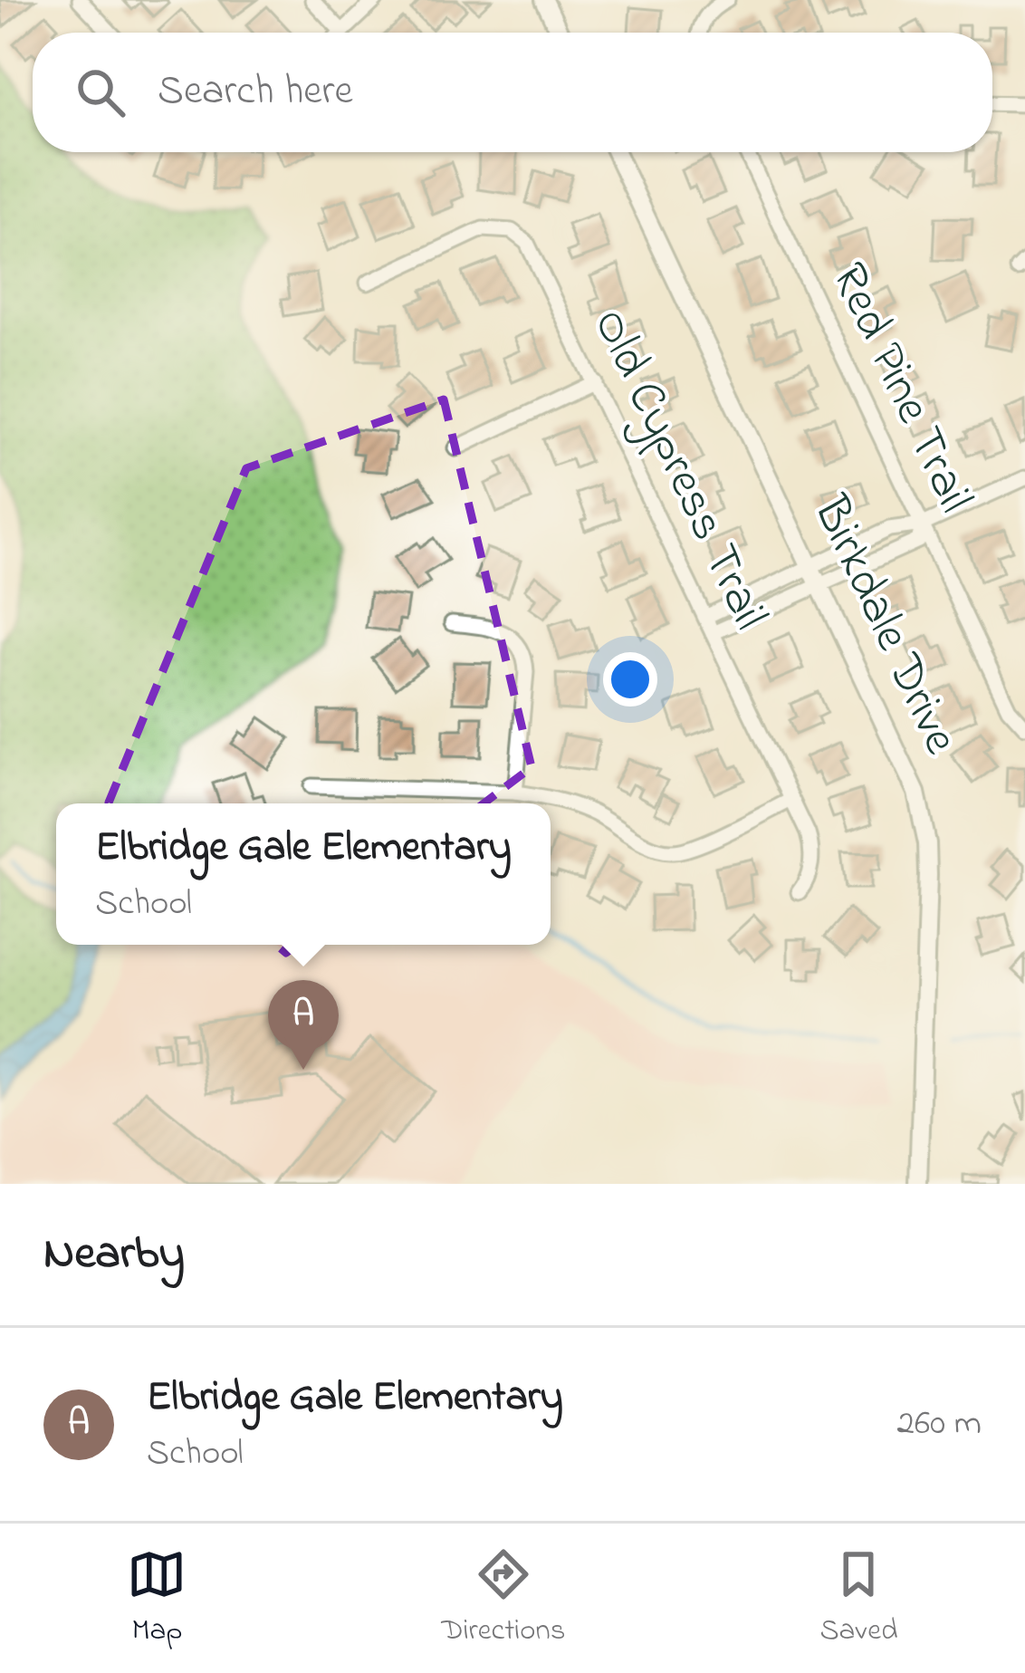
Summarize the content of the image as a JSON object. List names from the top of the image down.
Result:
{
  "streets": {
    "street": ["Red Pine Trail", "Old Cypress Trail", "Birkdale Drive"]
  },
  "page": {
    "search": "Search here",
    "popup": ["Elbridge Gale Elementary", "School"],
    "pins": "A",
    "heading": "Nearby",
    "list": [
      {
        "mark": "A",
        "name": "Elbridge Gale Elementary",
        "note": "School",
        "value": "260 m"
      }
    ],
    "nav": ["Map", "Directions", "Saved"]
  }
}
